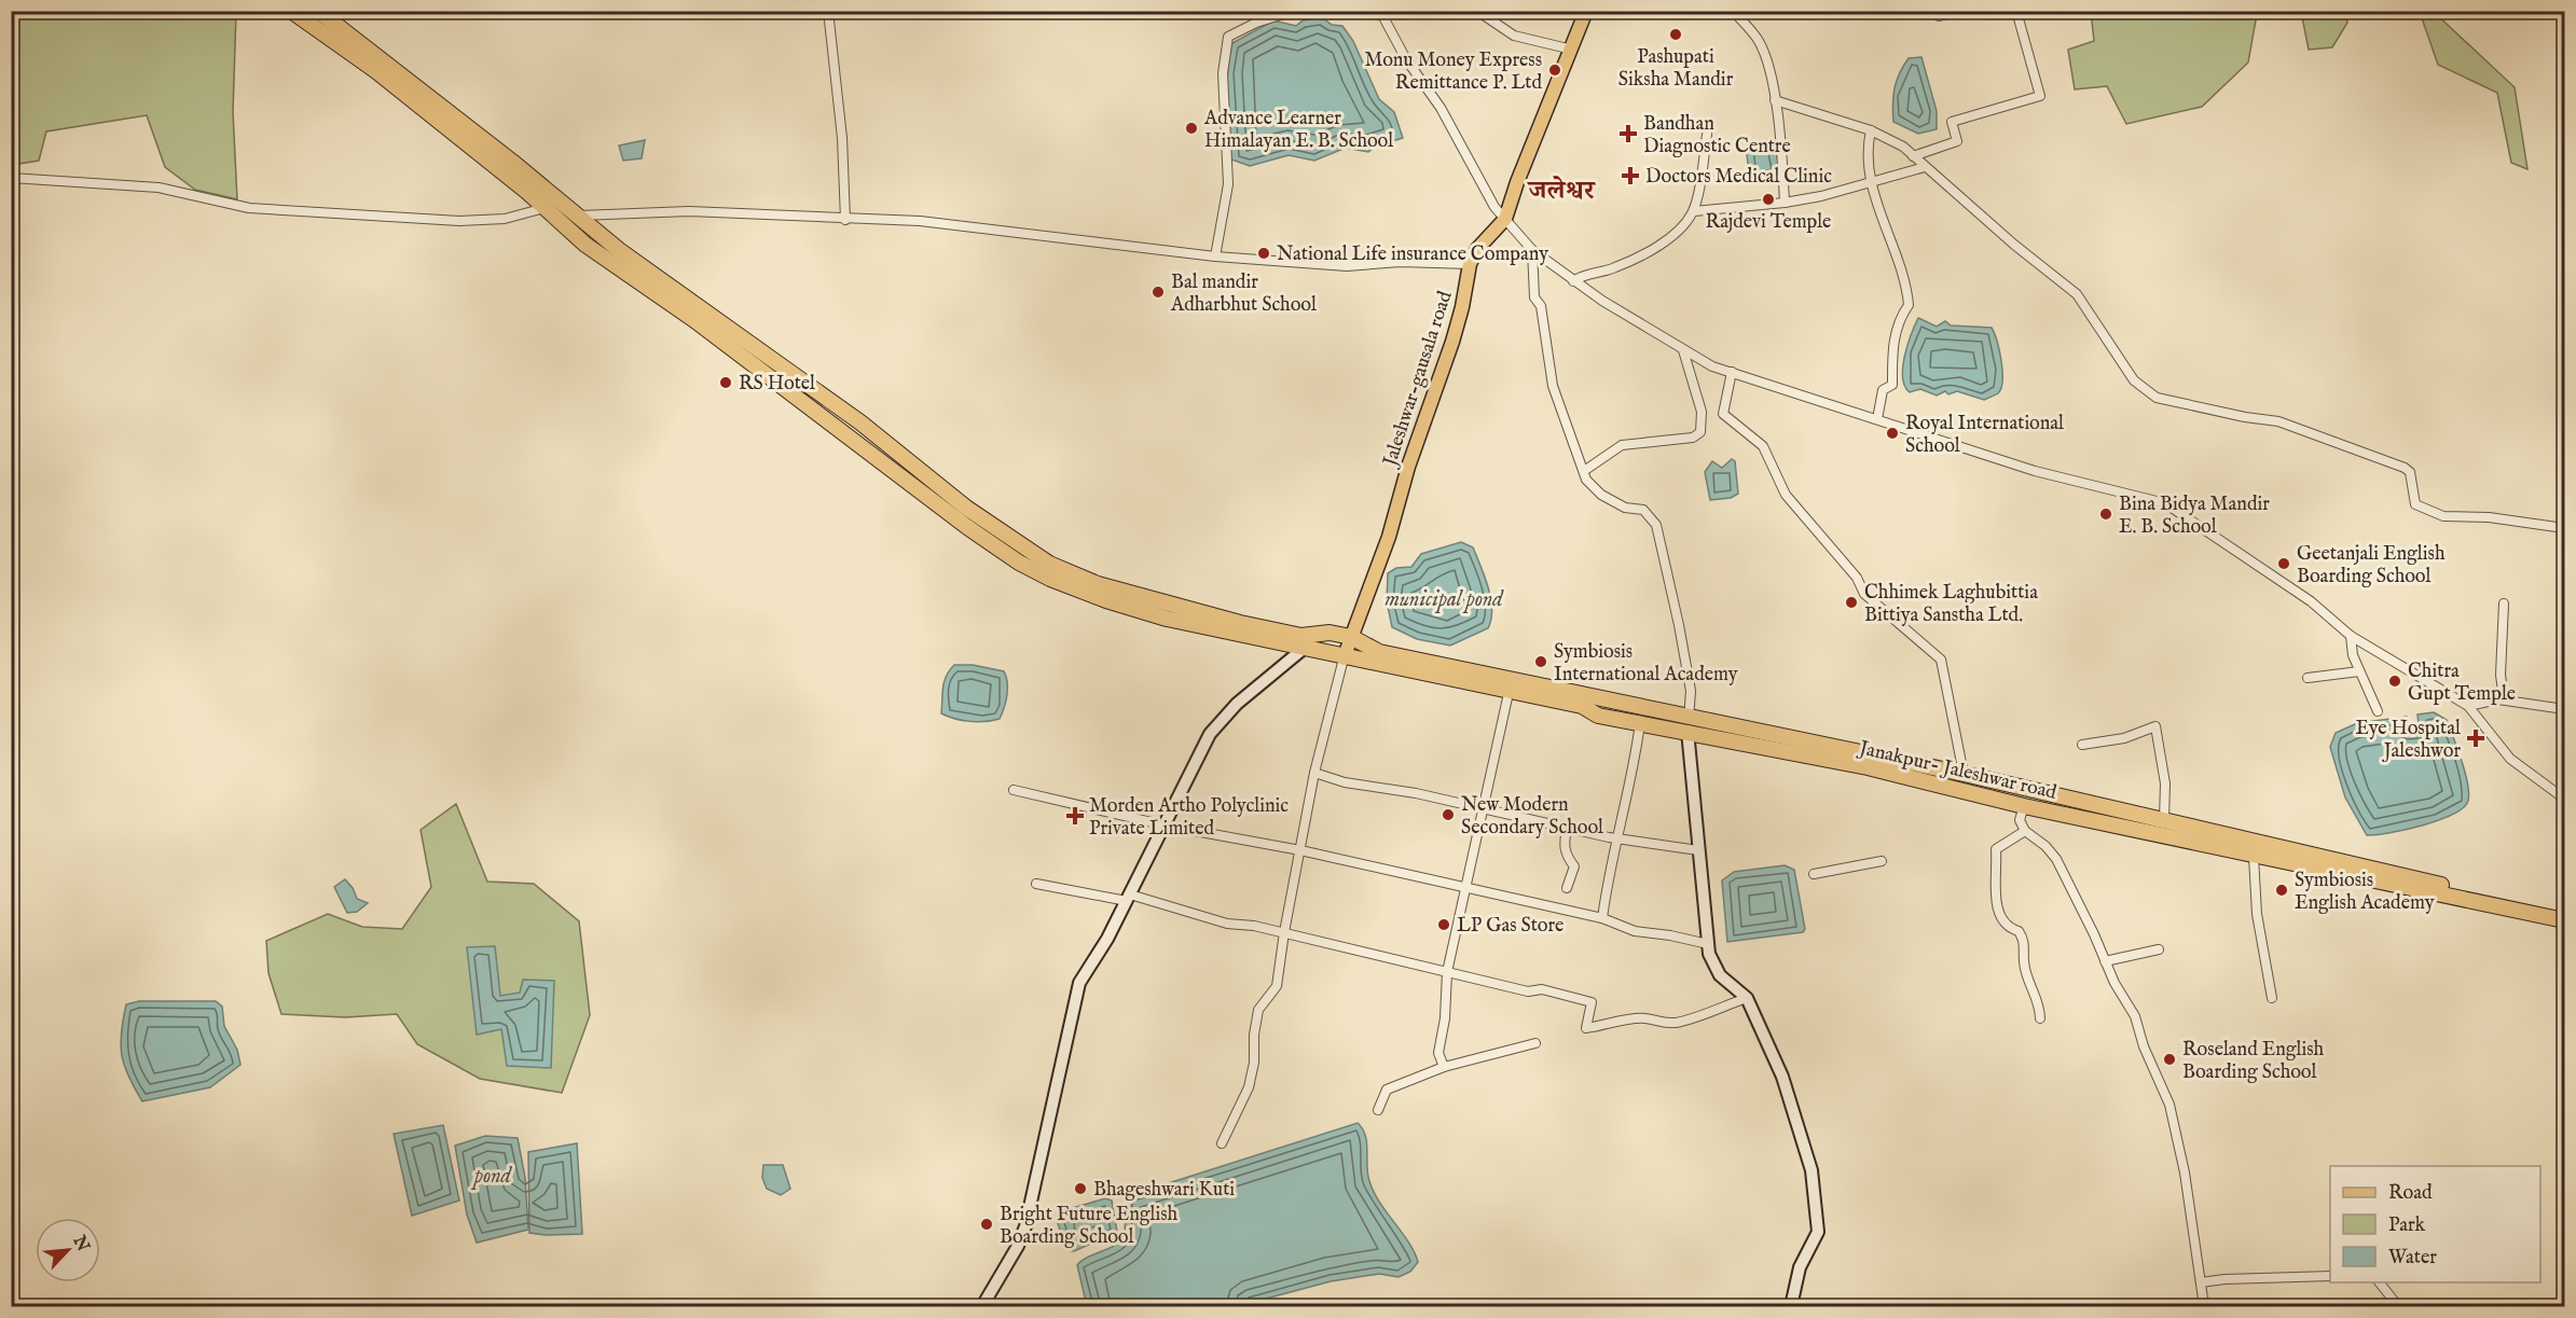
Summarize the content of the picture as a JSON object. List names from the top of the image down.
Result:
{
  "streets": {
    "highway": ["Janakpur- Jaleshwar road"],
    "main road": ["Jaleshwar-gausala road"]
  },
  "crossings": [
    ["Jaleshwar-gausala road", "Janakpur- Jaleshwar road"]
  ],
  "districts": ["जलेश्वर"],
  "water": ["municipal pond", "pond"],
  "places": {
    "other": [
      "Pashupati Siksha Mandir",
      "Monu Money Express Remittance P. Ltd",
      "Advance Learner Himalayan E. B. School",
      "Rajdevi Temple",
      "National Life insurance Company",
      "Bal mandir Adharbhut School",
      "RS Hotel",
      "Royal International School",
      "Bina Bidya Mandir E. B. School",
      "Geetanjali English Boarding School",
      "Chhimek Laghubittia Bittiya Sanstha Ltd.",
      "Symbiosis International Academy",
      "Chitra Gupt Temple",
      "New Modern Secondary School",
      "Symbiosis English Academy",
      "LP Gas Store",
      "Roseland English Boarding School",
      "Bhageshwari Kuti",
      "Bright Future English Boarding School"
    ],
    "health": [
      "Bandhan Diagnostic Centre",
      "Doctors Medical Clinic",
      "Eye Hospital Jaleshwor",
      "Morden Artho Polyclinic Private Limited"
    ]
  },
  "legend": ["Road", "Park", "Water"],
  "north": "top right"
}
